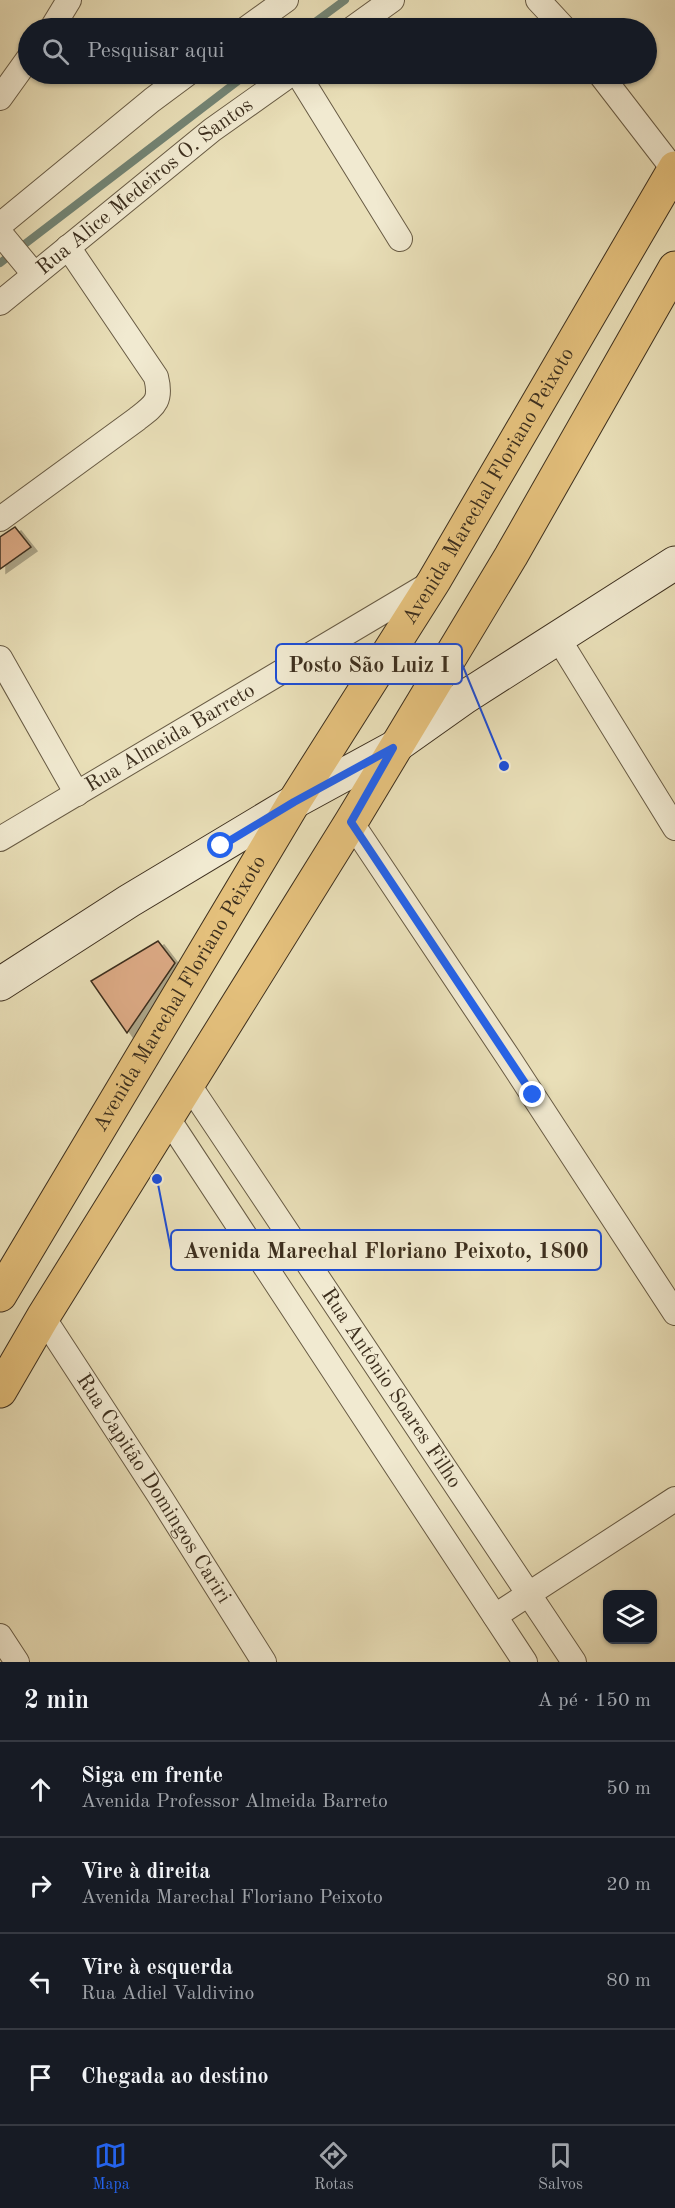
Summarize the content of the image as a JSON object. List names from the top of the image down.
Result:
{
  "streets": {
    "main road": ["Avenida Marechal Floriano Peixoto"],
    "street": [
      "Rua Alice Medeiros O. Santos",
      "Rua Almeida Barreto",
      "Rua Antônio Soares Filho",
      "Rua Capitão Domingos Cariri"
    ]
  },
  "crossings": [
    ["Avenida Marechal Floriano Peixoto", "Rua Almeida Barreto"]
  ],
  "places": ["Posto São Luiz I", "Avenida Marechal Floriano Peixoto, 1800"],
  "page": {
    "search": "Pesquisar aqui",
    "heading": ["2 min", "A pé · 150 m"],
    "list": [
      ["Siga em frente", "Avenida Professor Almeida Barreto", "50 m"],
      ["Vire à direita", "Avenida Marechal Floriano Peixoto", "20 m"],
      ["Vire à esquerda", "Rua Adiel Valdivino", "80 m"],
      "Chegada ao destino"
    ],
    "nav": ["Mapa", "Rotas", "Salvos"]
  }
}
